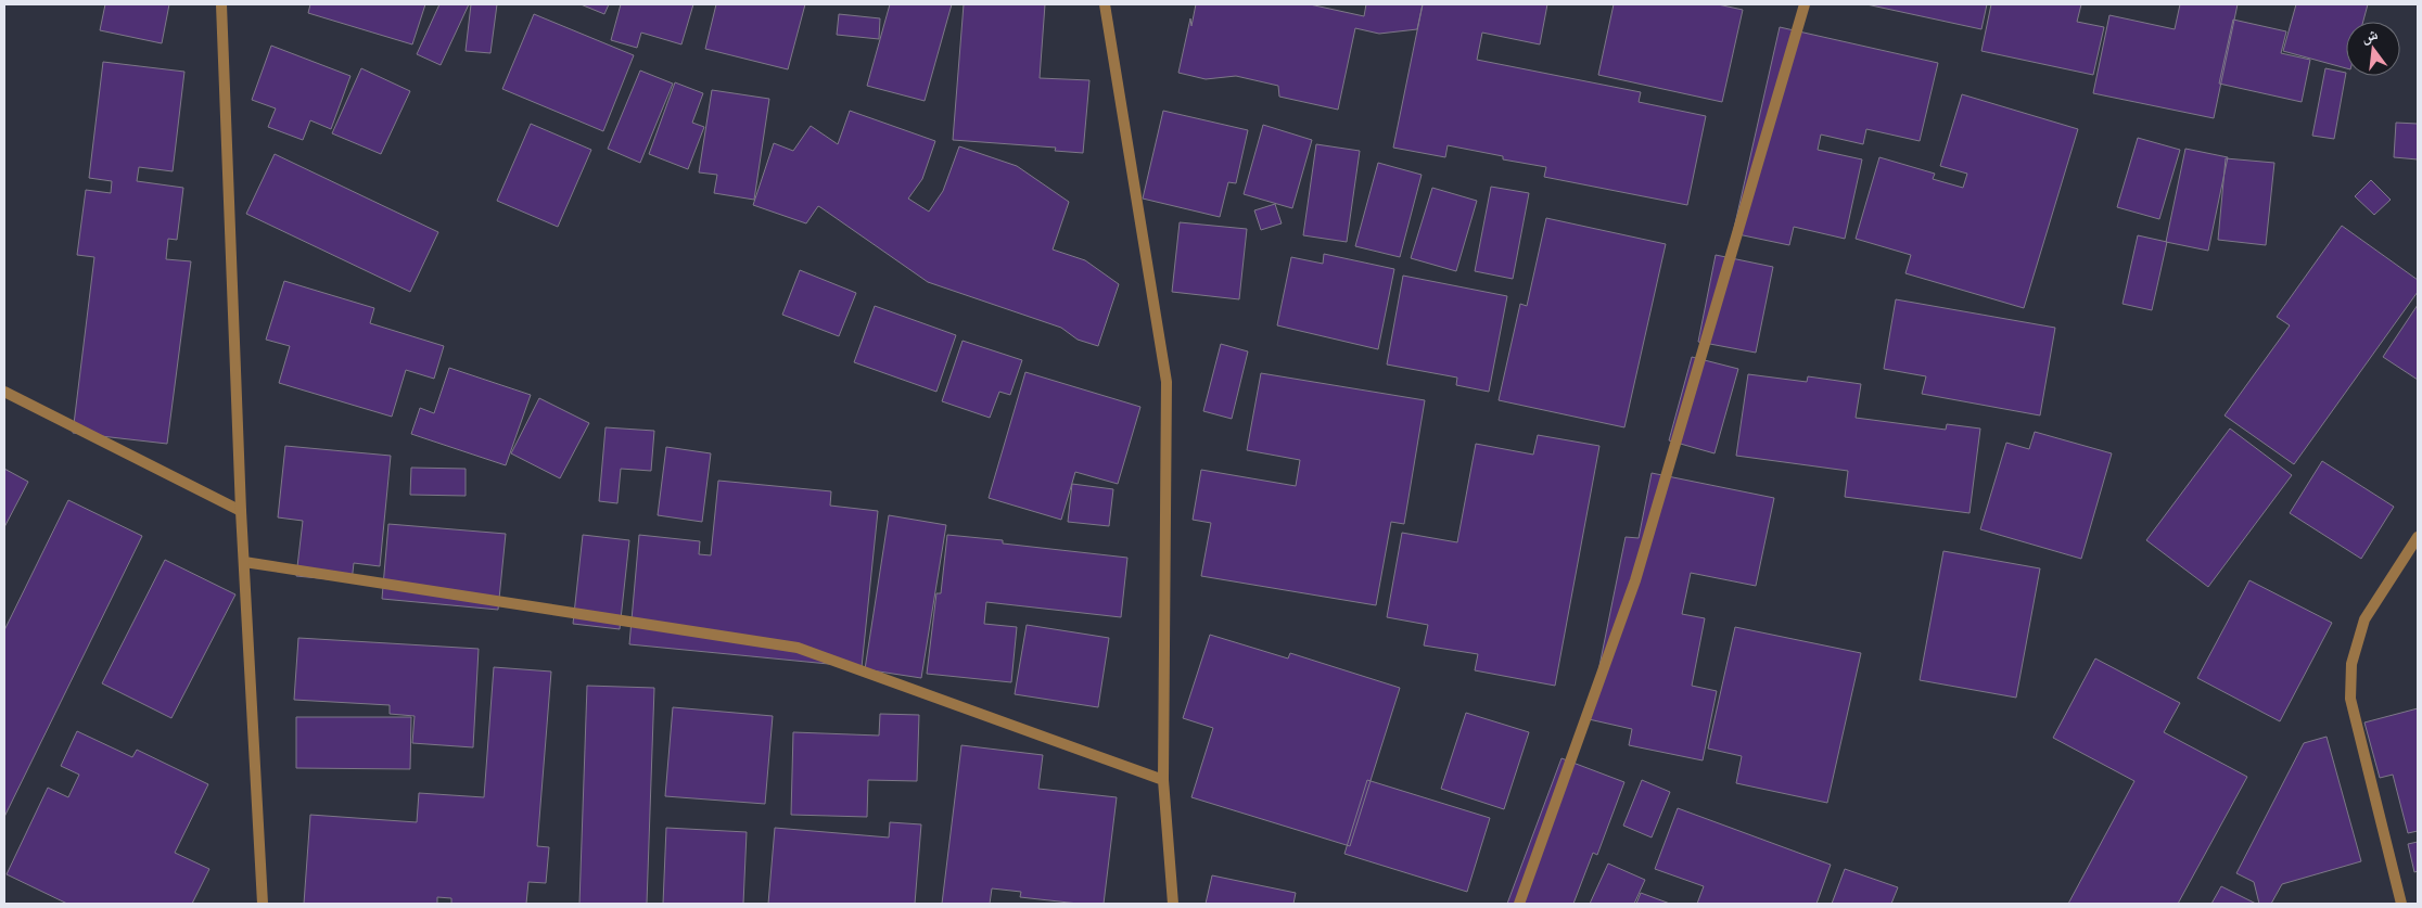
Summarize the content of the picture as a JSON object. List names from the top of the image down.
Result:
{
  "north": "top"
}
